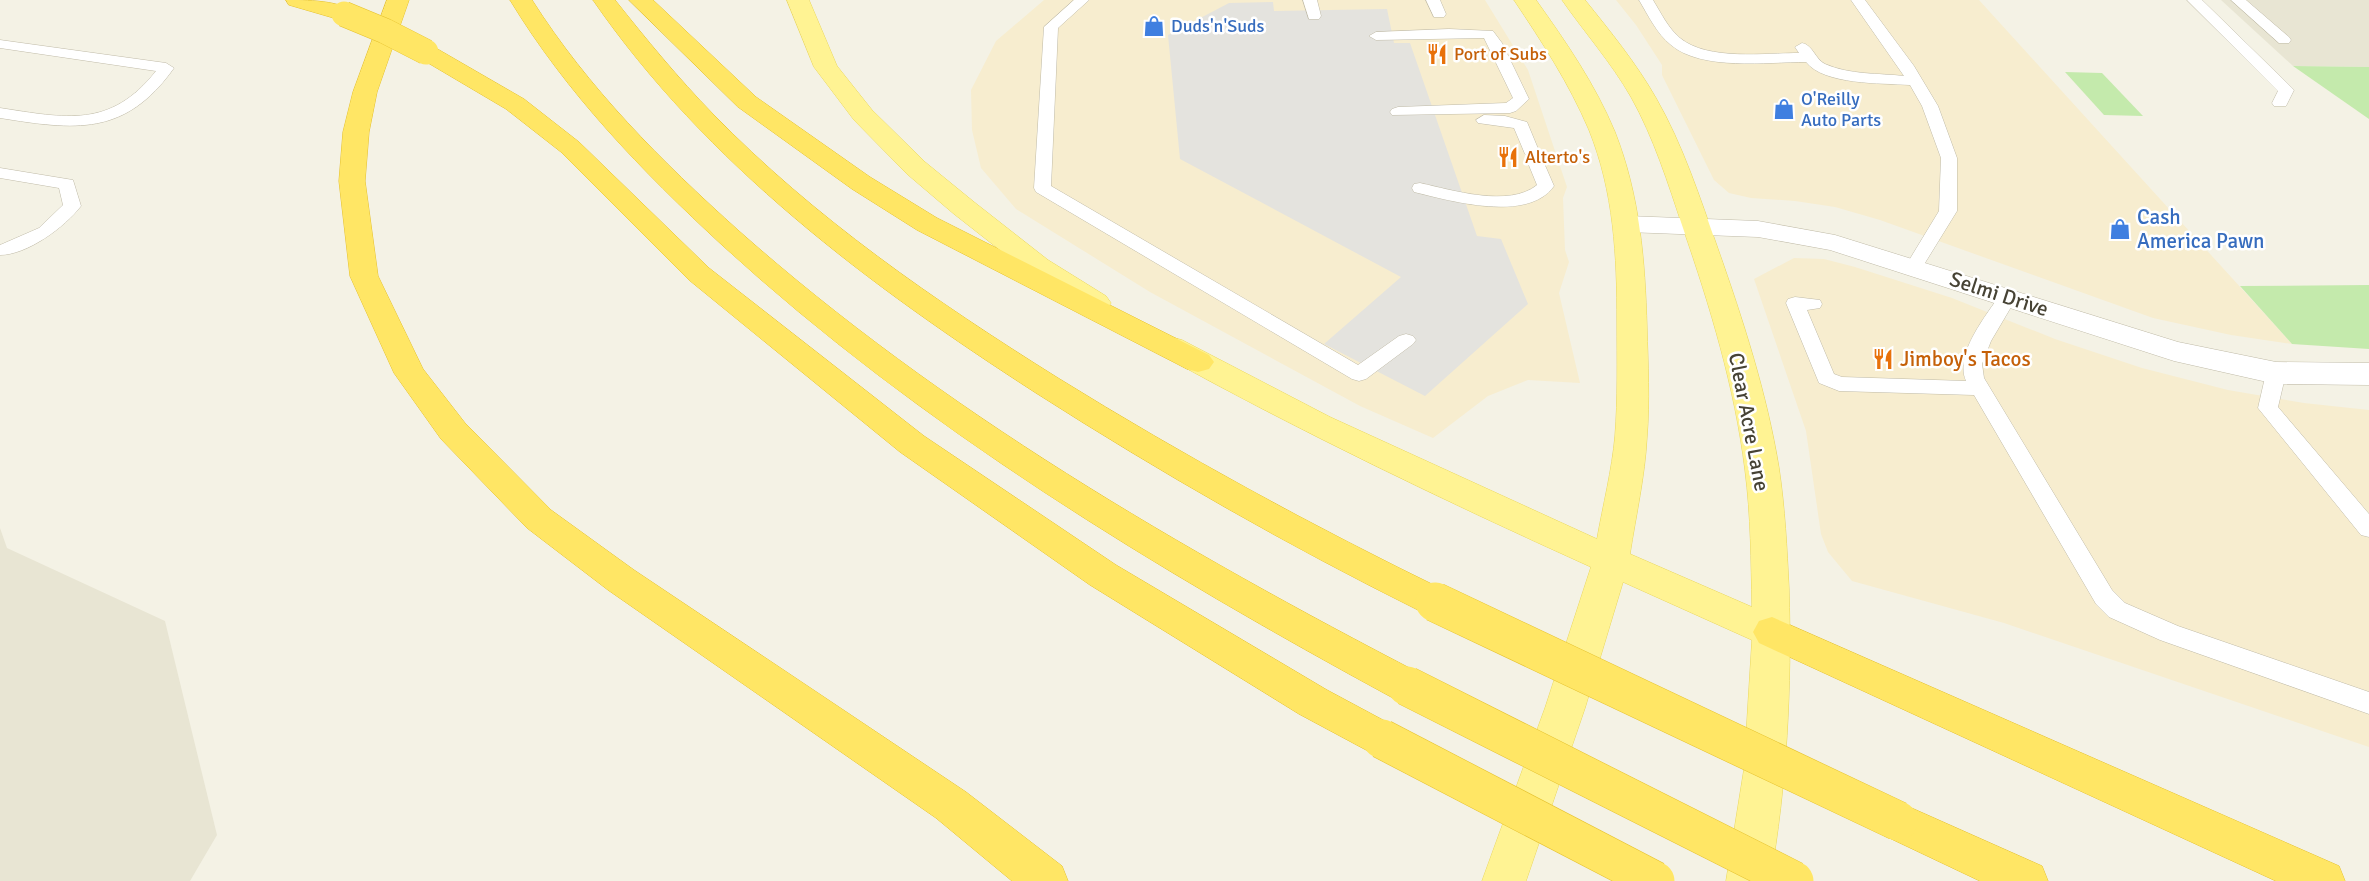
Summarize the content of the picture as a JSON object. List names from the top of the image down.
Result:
{
  "streets": {
    "main road": ["Clear Acre Lane"],
    "street": ["Selmi Drive"]
  },
  "crossings": [
    ["Selmi Drive", "Clear Acre Lane"]
  ],
  "places": {
    "shop": ["Duds'n'Suds", "O'Reilly Auto Parts", "Cash America Pawn"],
    "restaurant": ["Port of Subs", "Alterto's", "Jimboy's Tacos"]
  }
}
